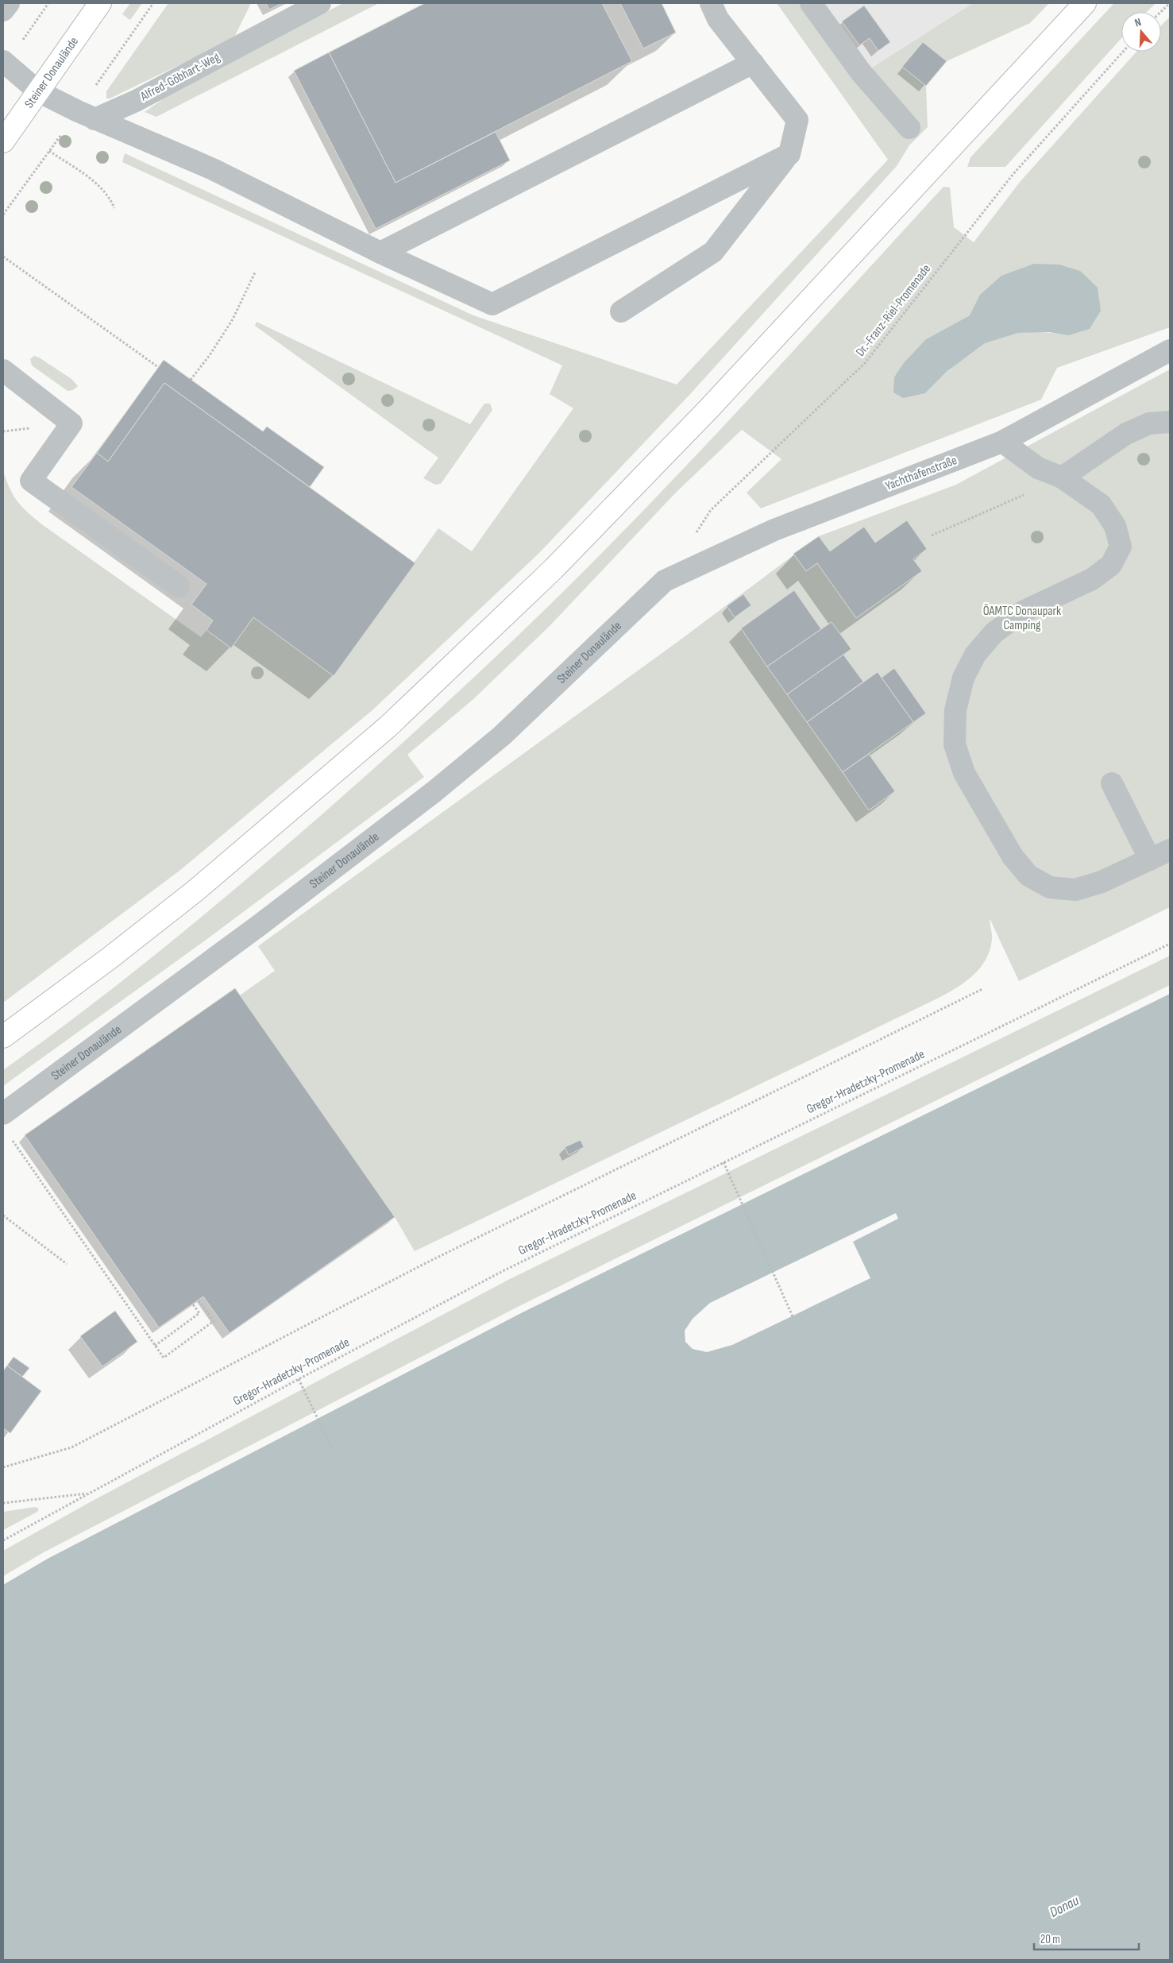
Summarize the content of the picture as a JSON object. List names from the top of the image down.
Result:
{
  "streets": {
    "main road": ["Steiner Donaulände"],
    "lane": ["Alfred-Göbhart-Weg", "Yachthafenstraße"],
    "path": ["Dr.-Franz-Riel-Promenade", "Gregor-Hradetzky-Promenade"]
  },
  "crossings": [
    ["Steiner Donaulände", "Yachthafenstraße"]
  ],
  "water": ["Donau"],
  "parks": ["ÖAMTC Donaupark Camping"],
  "scale_bar": "20 m",
  "north": "top"
}
